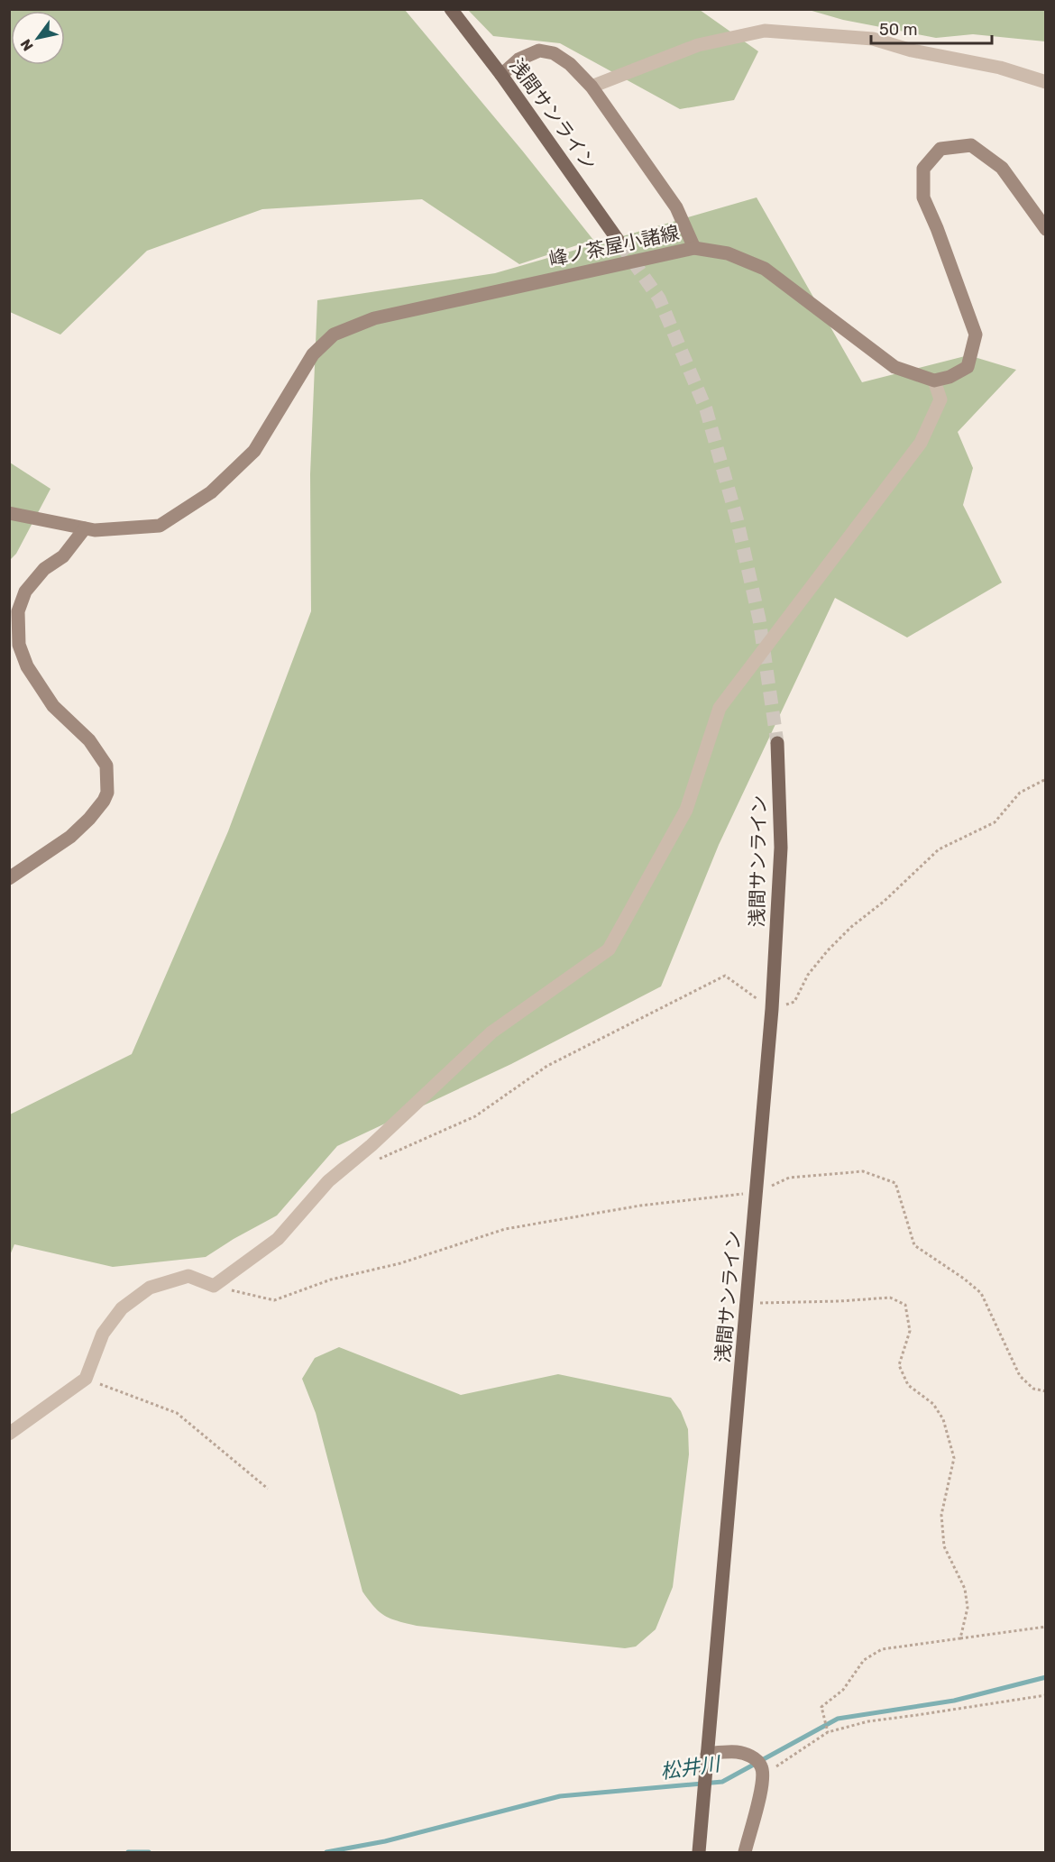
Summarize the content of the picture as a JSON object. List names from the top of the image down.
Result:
{
  "streets": {
    "main road": ["浅間サンライン", "峰ノ茶屋小諸線"]
  },
  "water": ["松井川"],
  "scale_bar": "50 m",
  "north": "bottom left"
}
